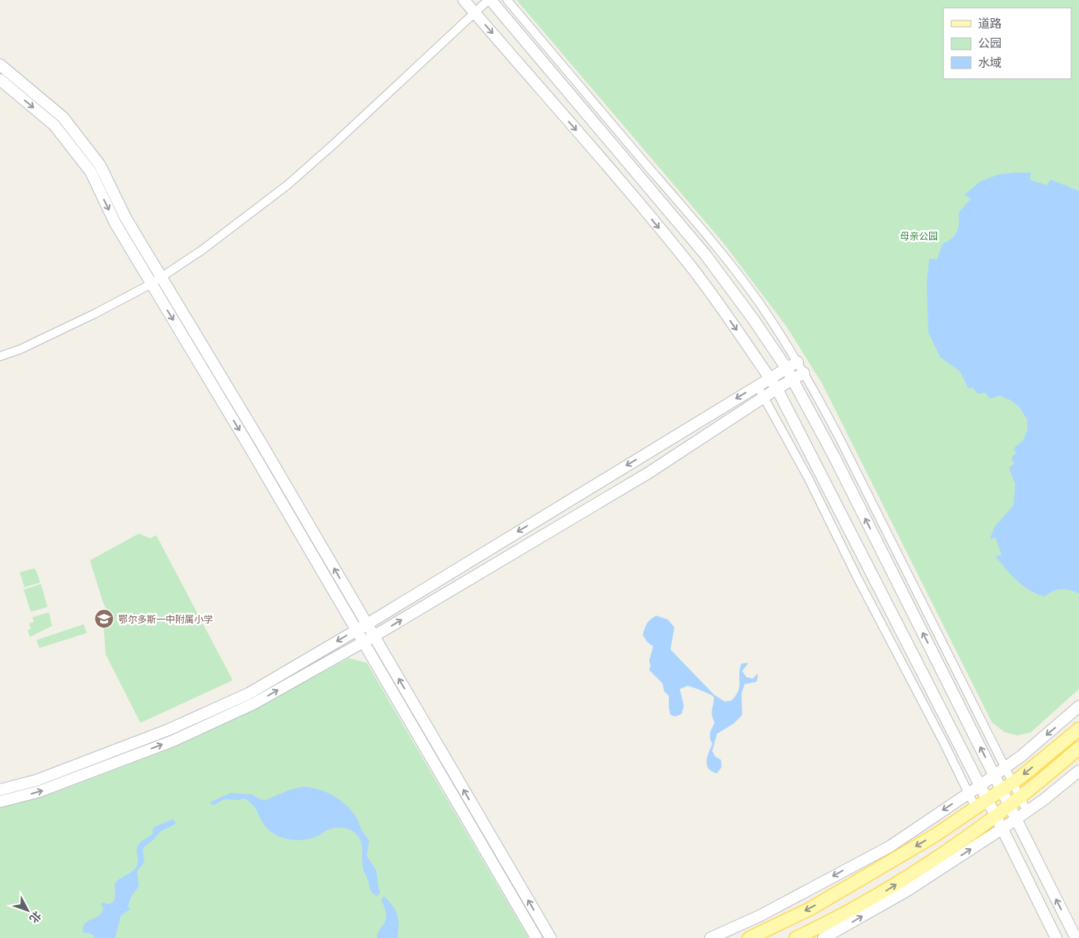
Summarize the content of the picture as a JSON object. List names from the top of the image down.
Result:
{
  "parks": ["母亲公园"],
  "places": {
    "school or university": ["鄂尔多斯一中附属小学"]
  },
  "legend": ["道路", "公园", "水域"],
  "north": "bottom right"
}
